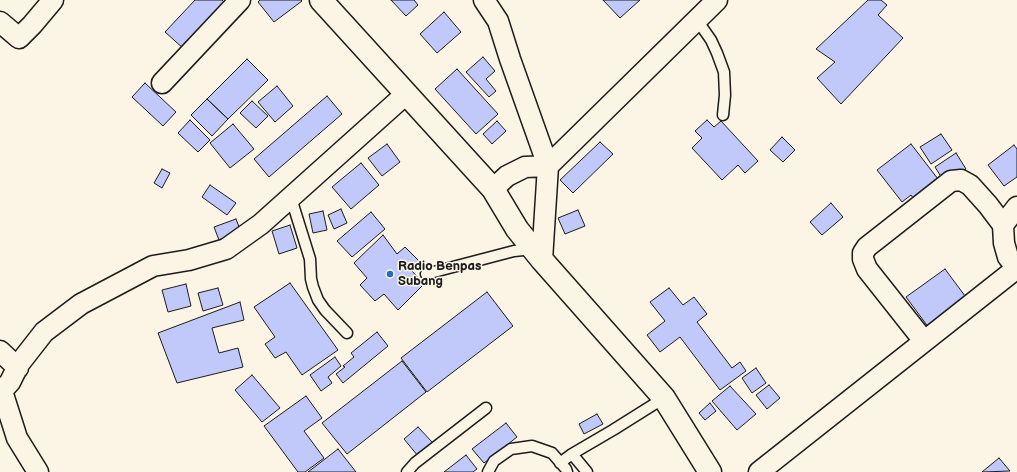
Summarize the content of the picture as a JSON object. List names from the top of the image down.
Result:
{
  "places": ["Radio Benpas Subang"]
}
